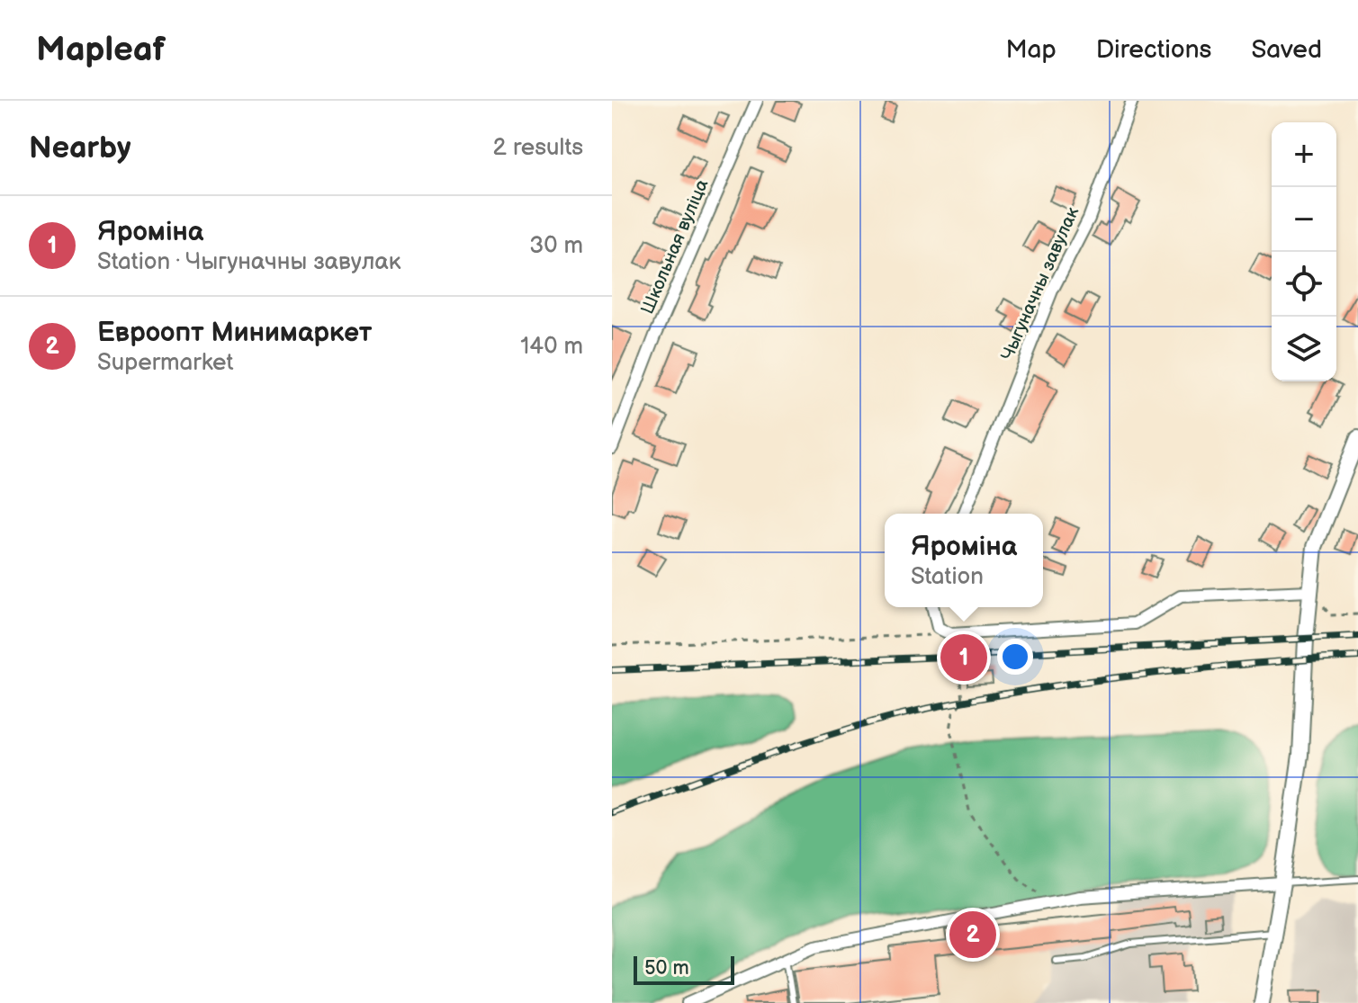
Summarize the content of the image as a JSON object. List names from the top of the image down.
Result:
{
  "streets": {
    "street": ["Школьная вуліца", "Чыгуначны завулак"]
  },
  "scale_bar": "50 m",
  "page": {
    "header": "Mapleaf",
    "nav": ["Map", "Directions", "Saved"],
    "heading": ["Nearby", "2 results"],
    "map_buttons": ["+", "−"],
    "list": [
      {
        "mark": "1",
        "name": "Яроміна",
        "note": "Station · Чыгуначны завулак",
        "value": "30 m"
      },
      {
        "mark": "2",
        "name": "Евроопт Минимаркет",
        "note": "Supermarket",
        "value": "140 m"
      }
    ],
    "popup": ["Яроміна", "Station"],
    "pins": ["1", "2"],
    "scale": "50 m"
  }
}
